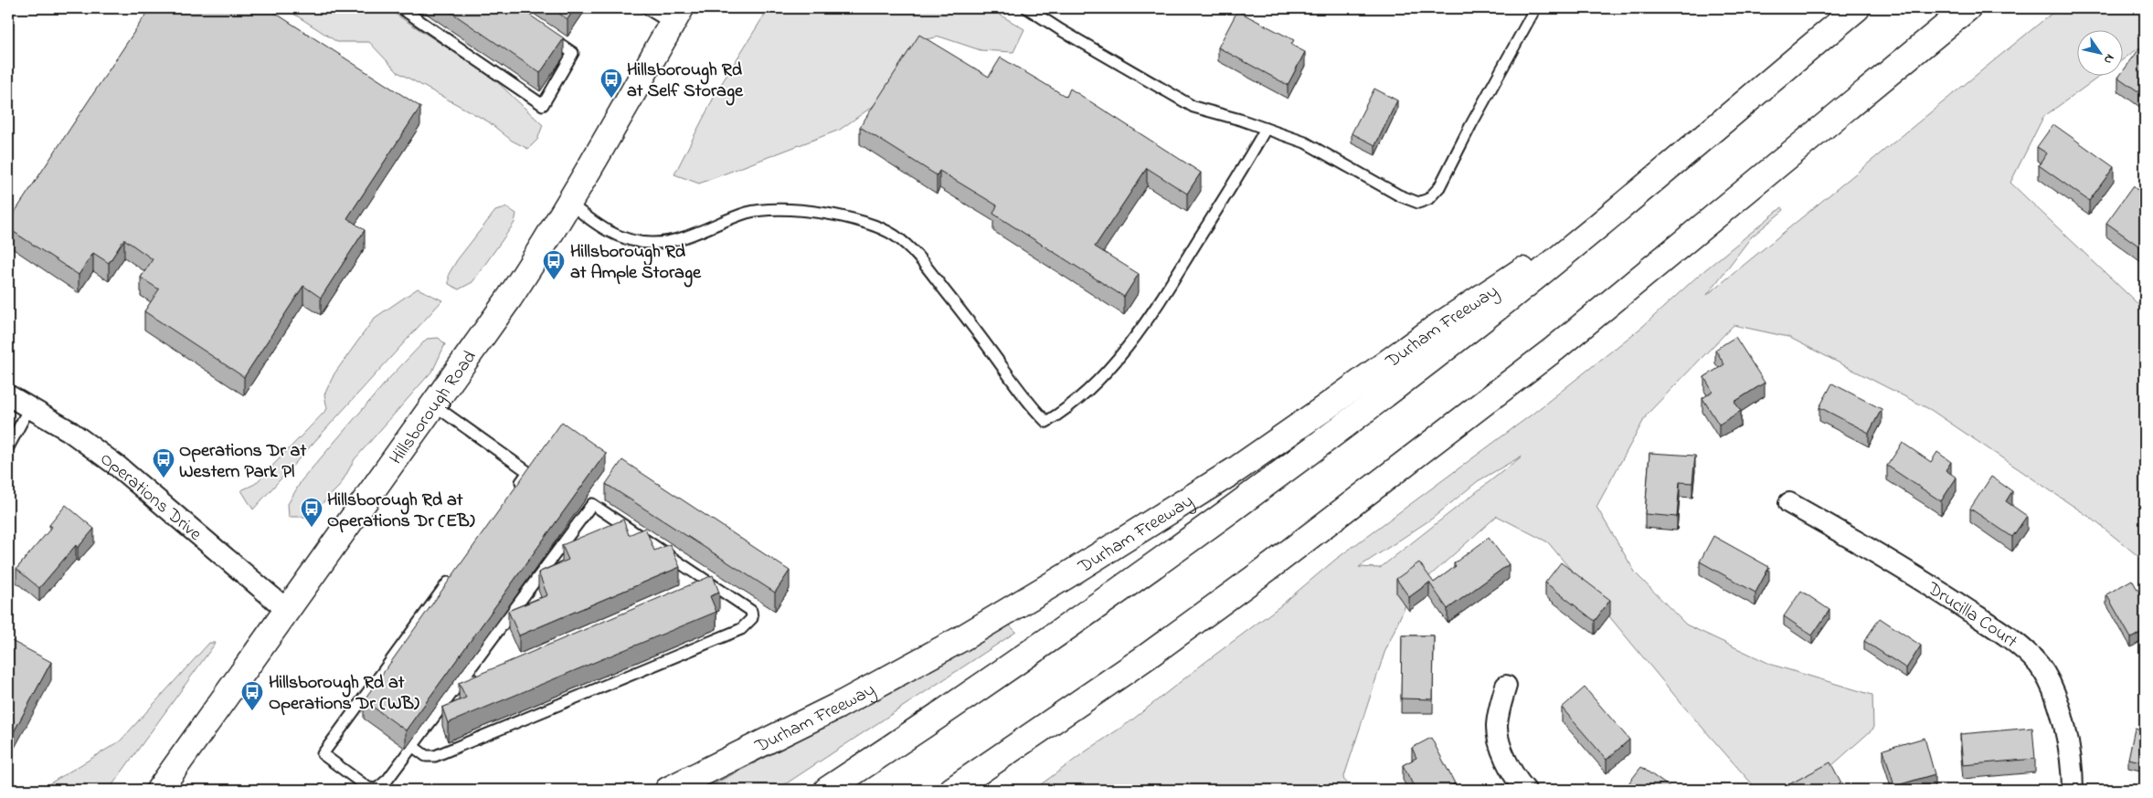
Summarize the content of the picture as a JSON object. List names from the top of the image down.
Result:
{
  "streets": {
    "main road": ["Durham Freeway", "Hillsborough Road"],
    "street": ["Operations Drive", "Drucilla Court"]
  },
  "crossings": [
    ["Hillsborough Road", "Operations Drive"]
  ],
  "places": {
    "bus stop": [
      "Hillsborough Rd at Self Storage",
      "Hillsborough Rd at Ample Storage",
      "Operations Dr at Western Park Pl",
      "Hillsborough Rd at Operations Dr (EB)",
      "Hillsborough Rd at Operations Dr (WB)"
    ]
  },
  "north": "bottom right"
}
